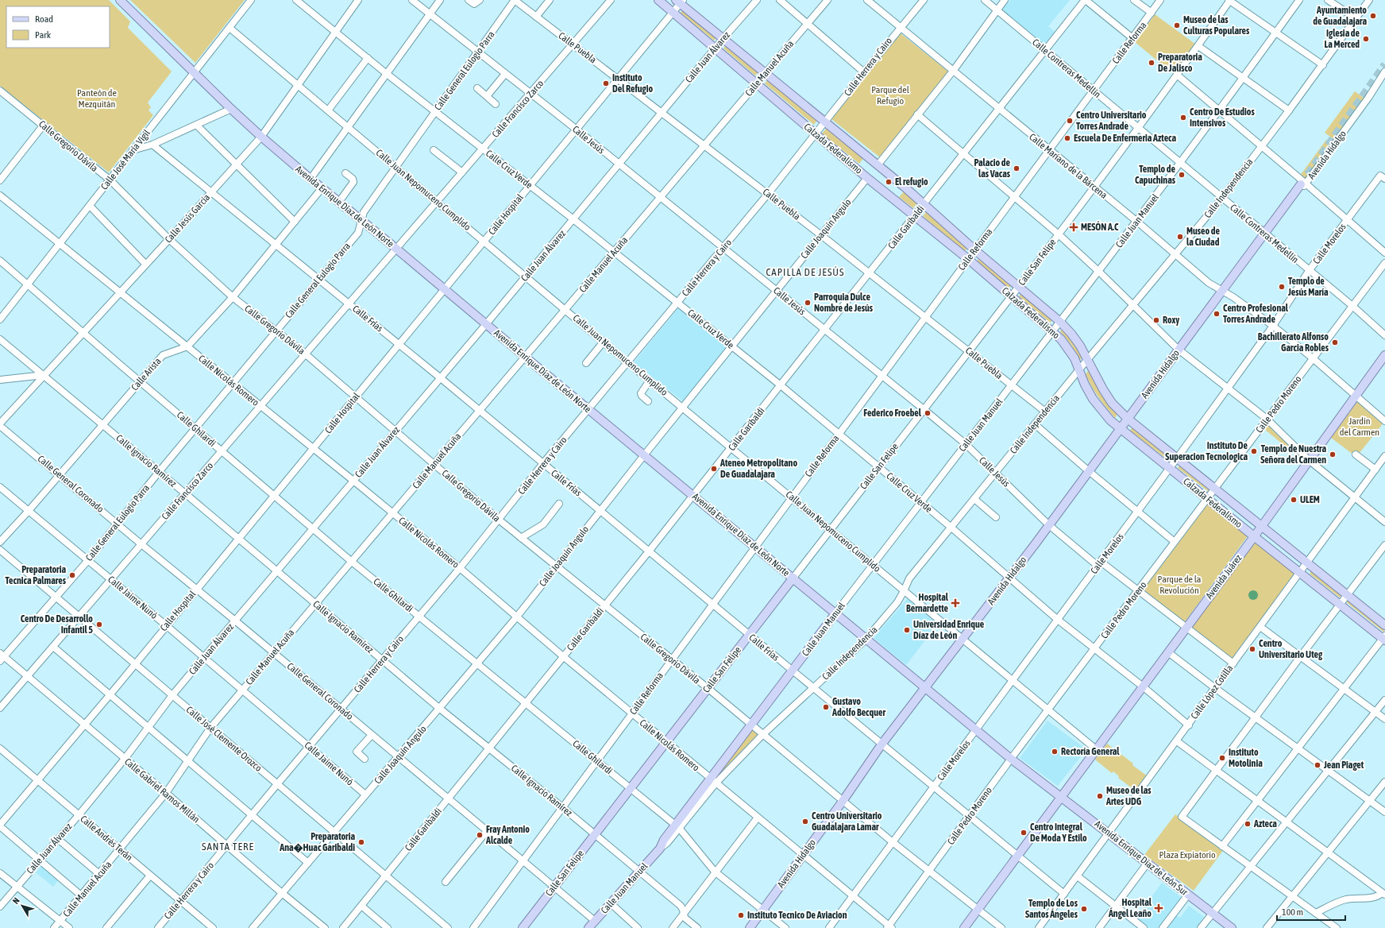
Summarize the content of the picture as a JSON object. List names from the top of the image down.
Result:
{
  "streets": {
    "main road": [
      "Calzada Federalismo",
      "Avenida Hidalgo",
      "Avenida Enrique Díaz de León Norte",
      "Calle Juan Manuel",
      "Calle San Felipe",
      "Avenida Juárez",
      "Avenida Enrique Díaz de León Sur"
    ],
    "street": [
      "Calle Reforma",
      "Calle Puebla",
      "Calle Juan Álvarez",
      "Calle Herrera y Cairo",
      "Calle Manuel Acuña",
      "Calle Contreras Medellín",
      "Calle General Eulogio Parra",
      "Calle Francisco Zarco",
      "Calle Jesús",
      "Calle Gregorio Dávila",
      "Calle José María Vigil",
      "Calle Mariano de la Bárcena",
      "Calle Cruz Verde",
      "Calle Independencia",
      "Calle Juan Nepomuceno Cumplido",
      "Calle Hospital",
      "Calle Jesús García",
      "Calle Garibaldi",
      "Calle Joaquín Angulo",
      "Calle Morelos",
      "Calle Frías",
      "Calle Arista",
      "Calle Nicolás Romero",
      "Calle Pedro Moreno",
      "Calle Ghilardi",
      "Calle Ignacio Ramírez",
      "Calle General Coronado",
      "Calle Jaime Nunó",
      "Calle López Cotilla",
      "Calle José Clemente Orozco",
      "Calle Gabriel Ramos Millán",
      "Calle Andrés Terán"
    ]
  },
  "crossings": [
    ["Calle Reforma", "Calle Puebla"],
    ["Calle Reforma", "Calle Contreras Medellín"],
    ["Calle Reforma", "Calle Jesús"],
    ["Calle Reforma", "Calle Gregorio Dávila"],
    ["Calle Reforma", "Calzada Federalismo"],
    ["Calle Reforma", "Calle Mariano de la Bárcena"],
    ["Calle Reforma", "Calle Cruz Verde"],
    ["Calle Reforma", "Calle Juan Nepomuceno Cumplido"],
    ["Calle Reforma", "Avenida Enrique Díaz de León Norte"],
    ["Calle Reforma", "Calle Frías"],
    ["Calle Reforma", "Calle Nicolás Romero"],
    ["Calle Reforma", "Calle Ghilardi"],
    ["Calle Reforma", "Calle Ignacio Ramírez"],
    ["Calle Reforma", "Calle General Coronado"],
    ["Calle Puebla", "Calle Juan Álvarez"],
    ["Calle Puebla", "Calle Herrera y Cairo"],
    ["Calle Puebla", "Calle Manuel Acuña"],
    ["Calle Puebla", "Calle General Eulogio Parra"],
    ["Calle Puebla", "Calle Francisco Zarco"],
    ["Calle Puebla", "Calle Independencia"],
    ["Calle Puebla", "Calle Hospital"],
    ["Calle Puebla", "Calle Juan Manuel"],
    ["Calle Puebla", "Calle Garibaldi"],
    ["Calle Puebla", "Calle Joaquín Angulo"],
    ["Calle Puebla", "Calle San Felipe"],
    ["Calle Juan Álvarez", "Calle Jesús"],
    ["Calle Juan Álvarez", "Calle Gregorio Dávila"],
    ["Calle Juan Álvarez", "Calzada Federalismo"],
    ["Calle Juan Álvarez", "Calle Cruz Verde"],
    ["Calle Juan Álvarez", "Calle Juan Nepomuceno Cumplido"],
    ["Calle Juan Álvarez", "Avenida Enrique Díaz de León Norte"],
    ["Calle Juan Álvarez", "Calle Frías"],
    ["Calle Juan Álvarez", "Calle Nicolás Romero"],
    ["Calle Juan Álvarez", "Calle Ghilardi"],
    ["Calle Juan Álvarez", "Calle Ignacio Ramírez"],
    ["Calle Juan Álvarez", "Calle General Coronado"],
    ["Calle Juan Álvarez", "Calle Jaime Nunó"],
    ["Calle Juan Álvarez", "Calle José Clemente Orozco"],
    ["Calle Juan Álvarez", "Calle Gabriel Ramos Millán"],
    ["Calle Juan Álvarez", "Calle Andrés Terán"],
    ["Calle Herrera y Cairo", "Calle Jesús"],
    ["Calle Herrera y Cairo", "Calle Gregorio Dávila"],
    ["Calle Herrera y Cairo", "Calzada Federalismo"],
    ["Calle Herrera y Cairo", "Calle Mariano de la Bárcena"],
    ["Calle Herrera y Cairo", "Calle Cruz Verde"],
    ["Calle Herrera y Cairo", "Calle Juan Nepomuceno Cumplido"],
    ["Calle Herrera y Cairo", "Avenida Enrique Díaz de León Norte"],
    ["Calle Herrera y Cairo", "Calle Frías"],
    ["Calle Herrera y Cairo", "Calle Nicolás Romero"],
    ["Calle Herrera y Cairo", "Calle Ghilardi"],
    ["Calle Herrera y Cairo", "Calle Ignacio Ramírez"],
    ["Calle Herrera y Cairo", "Calle General Coronado"],
    ["Calle Herrera y Cairo", "Calle Jaime Nunó"],
    ["Calle Herrera y Cairo", "Calle José Clemente Orozco"],
    ["Calle Herrera y Cairo", "Calle Gabriel Ramos Millán"],
    ["Calle Herrera y Cairo", "Calle Andrés Terán"],
    ["Calle Manuel Acuña", "Calle Jesús"],
    ["Calle Manuel Acuña", "Calle Gregorio Dávila"],
    ["Calle Manuel Acuña", "Calzada Federalismo"],
    ["Calle Manuel Acuña", "Calle Cruz Verde"],
    ["Calle Manuel Acuña", "Calle Juan Nepomuceno Cumplido"],
    ["Calle Manuel Acuña", "Avenida Enrique Díaz de León Norte"],
    ["Calle Manuel Acuña", "Calle Frías"],
    ["Calle Manuel Acuña", "Calle Nicolás Romero"],
    ["Calle Manuel Acuña", "Calle Ghilardi"],
    ["Calle Manuel Acuña", "Calle Ignacio Ramírez"],
    ["Calle Manuel Acuña", "Calle General Coronado"],
    ["Calle Manuel Acuña", "Calle Jaime Nunó"],
    ["Calle Manuel Acuña", "Calle José Clemente Orozco"],
    ["Calle Manuel Acuña", "Calle Gabriel Ramos Millán"],
    ["Calle Manuel Acuña", "Calle Andrés Terán"],
    ["Calle Contreras Medellín", "Avenida Hidalgo"],
    ["Calle Contreras Medellín", "Calle Independencia"],
    ["Calle Contreras Medellín", "Calle Juan Manuel"],
    ["Calle Contreras Medellín", "Calle Garibaldi"],
    ["Calle Contreras Medellín", "Calle Morelos"],
    ["Calle Contreras Medellín", "Calle San Felipe"],
    ["Calle Contreras Medellín", "Calle Pedro Moreno"],
    ["Calle General Eulogio Parra", "Calle Jesús"],
    ["Calle General Eulogio Parra", "Calle Gregorio Dávila"],
    ["Calle General Eulogio Parra", "Calle Cruz Verde"],
    ["Calle General Eulogio Parra", "Calle Juan Nepomuceno Cumplido"],
    ["Calle General Eulogio Parra", "Avenida Enrique Díaz de León Norte"],
    ["Calle General Eulogio Parra", "Calle Frías"],
    ["Calle General Eulogio Parra", "Calle Nicolás Romero"],
    ["Calle General Eulogio Parra", "Calle Ghilardi"],
    ["Calle General Eulogio Parra", "Calle Ignacio Ramírez"],
    ["Calle General Eulogio Parra", "Calle General Coronado"],
    ["Calle General Eulogio Parra", "Calle Jaime Nunó"],
    ["Calle General Eulogio Parra", "Calle José Clemente Orozco"],
    ["Calle General Eulogio Parra", "Calle Gabriel Ramos Millán"],
    ["Calle Francisco Zarco", "Calle Jesús"],
    ["Calle Francisco Zarco", "Calle Gregorio Dávila"],
    ["Calle Francisco Zarco", "Calle Cruz Verde"],
    ["Calle Francisco Zarco", "Calle Juan Nepomuceno Cumplido"],
    ["Calle Francisco Zarco", "Avenida Enrique Díaz de León Norte"],
    ["Calle Francisco Zarco", "Calle Frías"],
    ["Calle Francisco Zarco", "Calle Nicolás Romero"],
    ["Calle Francisco Zarco", "Calle Ghilardi"],
    ["Calle Francisco Zarco", "Calle Ignacio Ramírez"],
    ["Calle Francisco Zarco", "Calle General Coronado"],
    ["Calle Francisco Zarco", "Calle Jaime Nunó"],
    ["Calle Francisco Zarco", "Calle José Clemente Orozco"],
    ["Calle Francisco Zarco", "Calle Gabriel Ramos Millán"],
    ["Calle Jesús", "Avenida Hidalgo"],
    ["Calle Jesús", "Calle Independencia"],
    ["Calle Jesús", "Calle Hospital"],
    ["Calle Jesús", "Calle Juan Manuel"],
    ["Calle Jesús", "Calle Garibaldi"],
    ["Calle Jesús", "Calle Joaquín Angulo"],
    ["Calle Jesús", "Calle Morelos"],
    ["Calle Jesús", "Calle San Felipe"],
    ["Calle Jesús", "Calle Pedro Moreno"],
    ["Calle Jesús", "Avenida Juárez"],
    ["Calle Jesús", "Calle López Cotilla"],
    ["Calle Gregorio Dávila", "Avenida Hidalgo"],
    ["Calle Gregorio Dávila", "Calle José María Vigil"],
    ["Calle Gregorio Dávila", "Calle Independencia"],
    ["Calle Gregorio Dávila", "Calle Hospital"],
    ["Calle Gregorio Dávila", "Calle Jesús García"],
    ["Calle Gregorio Dávila", "Calle Juan Manuel"],
    ["Calle Gregorio Dávila", "Calle Garibaldi"],
    ["Calle Gregorio Dávila", "Calle Joaquín Angulo"],
    ["Calle Gregorio Dávila", "Calle Morelos"],
    ["Calle Gregorio Dávila", "Calle San Felipe"],
    ["Calle Gregorio Dávila", "Calle Arista"],
    ["Calle Gregorio Dávila", "Calle Pedro Moreno"],
    ["Calle Gregorio Dávila", "Avenida Juárez"],
    ["Calzada Federalismo", "Avenida Hidalgo"],
    ["Calzada Federalismo", "Calle Independencia"],
    ["Calzada Federalismo", "Calle Hospital"],
    ["Calzada Federalismo", "Calle Juan Manuel"],
    ["Calzada Federalismo", "Calle Garibaldi"],
    ["Calzada Federalismo", "Calle Joaquín Angulo"],
    ["Calzada Federalismo", "Calle Morelos"],
    ["Calzada Federalismo", "Calle San Felipe"],
    ["Calzada Federalismo", "Calle Pedro Moreno"],
    ["Calzada Federalismo", "Avenida Juárez"],
    ["Calzada Federalismo", "Calle López Cotilla"],
    ["Avenida Hidalgo", "Calle Mariano de la Bárcena"],
    ["Avenida Hidalgo", "Calle Cruz Verde"],
    ["Avenida Hidalgo", "Calle Juan Nepomuceno Cumplido"],
    ["Avenida Hidalgo", "Avenida Enrique Díaz de León Norte"],
    ["Avenida Hidalgo", "Calle Frías"],
    ["Avenida Hidalgo", "Calle Nicolás Romero"],
    ["Avenida Hidalgo", "Calle Ghilardi"],
    ["Calle José María Vigil", "Calle Juan Nepomuceno Cumplido"],
    ["Calle José María Vigil", "Avenida Enrique Díaz de León Norte"],
    ["Calle José María Vigil", "Calle Nicolás Romero"],
    ["Calle José María Vigil", "Calle Ghilardi"],
    ["Calle Mariano de la Bárcena", "Calle Independencia"],
    ["Calle Mariano de la Bárcena", "Calle Juan Manuel"],
    ["Calle Mariano de la Bárcena", "Calle Garibaldi"],
    ["Calle Mariano de la Bárcena", "Calle Morelos"],
    ["Calle Mariano de la Bárcena", "Calle San Felipe"],
    ["Calle Mariano de la Bárcena", "Calle Pedro Moreno"],
    ["Calle Mariano de la Bárcena", "Avenida Juárez"],
    ["Calle Cruz Verde", "Calle Independencia"],
    ["Calle Cruz Verde", "Calle Hospital"],
    ["Calle Cruz Verde", "Calle Jesús García"],
    ["Calle Cruz Verde", "Calle Juan Manuel"],
    ["Calle Cruz Verde", "Calle Garibaldi"],
    ["Calle Cruz Verde", "Calle Joaquín Angulo"],
    ["Calle Cruz Verde", "Calle Morelos"],
    ["Calle Cruz Verde", "Calle San Felipe"],
    ["Calle Cruz Verde", "Calle Pedro Moreno"],
    ["Calle Cruz Verde", "Avenida Juárez"],
    ["Calle Cruz Verde", "Calle López Cotilla"],
    ["Calle Independencia", "Calle Juan Nepomuceno Cumplido"],
    ["Calle Independencia", "Avenida Enrique Díaz de León Norte"],
    ["Calle Independencia", "Calle Juan Manuel"],
    ["Calle Independencia", "Calle Frías"],
    ["Calle Independencia", "Calle Nicolás Romero"],
    ["Calle Juan Nepomuceno Cumplido", "Calle Hospital"],
    ["Calle Juan Nepomuceno Cumplido", "Calle Jesús García"],
    ["Calle Juan Nepomuceno Cumplido", "Calle Juan Manuel"],
    ["Calle Juan Nepomuceno Cumplido", "Calle Garibaldi"],
    ["Calle Juan Nepomuceno Cumplido", "Calle Joaquín Angulo"],
    ["Calle Juan Nepomuceno Cumplido", "Calle Morelos"],
    ["Calle Juan Nepomuceno Cumplido", "Calle San Felipe"],
    ["Calle Juan Nepomuceno Cumplido", "Calle Pedro Moreno"],
    ["Calle Juan Nepomuceno Cumplido", "Avenida Juárez"],
    ["Avenida Enrique Díaz de León Norte", "Calle Hospital"],
    ["Avenida Enrique Díaz de León Norte", "Calle Jesús García"],
    ["Avenida Enrique Díaz de León Norte", "Calle Juan Manuel"],
    ["Avenida Enrique Díaz de León Norte", "Calle Garibaldi"],
    ["Avenida Enrique Díaz de León Norte", "Calle Joaquín Angulo"],
    ["Avenida Enrique Díaz de León Norte", "Calle Morelos"],
    ["Avenida Enrique Díaz de León Norte", "Calle San Felipe"],
    ["Avenida Enrique Díaz de León Norte", "Calle Arista"],
    ["Avenida Enrique Díaz de León Norte", "Avenida Enrique Díaz de León Sur"],
    ["Calle Hospital", "Calle Frías"],
    ["Calle Hospital", "Calle Nicolás Romero"],
    ["Calle Hospital", "Calle Ghilardi"],
    ["Calle Hospital", "Calle Ignacio Ramírez"],
    ["Calle Hospital", "Calle General Coronado"],
    ["Calle Hospital", "Calle Jaime Nunó"],
    ["Calle Hospital", "Calle José Clemente Orozco"],
    ["Calle Hospital", "Calle Gabriel Ramos Millán"],
    ["Calle Hospital", "Calle Andrés Terán"],
    ["Calle Jesús García", "Calle Frías"],
    ["Calle Jesús García", "Calle Nicolás Romero"],
    ["Calle Jesús García", "Calle Ghilardi"],
    ["Calle Jesús García", "Calle Ignacio Ramírez"],
    ["Calle Jesús García", "Calle General Coronado"],
    ["Calle Juan Manuel", "Calle Frías"],
    ["Calle Juan Manuel", "Calle Nicolás Romero"],
    ["Calle Juan Manuel", "Calle Ghilardi"],
    ["Calle Juan Manuel", "Calle Ignacio Ramírez"],
    ["Calle Juan Manuel", "Calle General Coronado"],
    ["Calle Garibaldi", "Calle Frías"],
    ["Calle Garibaldi", "Calle Nicolás Romero"],
    ["Calle Garibaldi", "Calle Ghilardi"],
    ["Calle Garibaldi", "Calle Ignacio Ramírez"],
    ["Calle Garibaldi", "Calle General Coronado"],
    ["Calle Garibaldi", "Calle José Clemente Orozco"],
    ["Calle Joaquín Angulo", "Calle Frías"],
    ["Calle Joaquín Angulo", "Calle Nicolás Romero"],
    ["Calle Joaquín Angulo", "Calle Ghilardi"],
    ["Calle Joaquín Angulo", "Calle Ignacio Ramírez"],
    ["Calle Joaquín Angulo", "Calle General Coronado"],
    ["Calle Joaquín Angulo", "Calle Jaime Nunó"],
    ["Calle Joaquín Angulo", "Calle José Clemente Orozco"],
    ["Calle Joaquín Angulo", "Calle Gabriel Ramos Millán"],
    ["Calle Morelos", "Calle Frías"],
    ["Calle Morelos", "Calle Nicolás Romero"],
    ["Calle Morelos", "Avenida Enrique Díaz de León Sur"],
    ["Calle San Felipe", "Calle Frías"],
    ["Calle San Felipe", "Calle Nicolás Romero"],
    ["Calle San Felipe", "Calle Ghilardi"],
    ["Calle San Felipe", "Calle Ignacio Ramírez"],
    ["Calle San Felipe", "Calle General Coronado"],
    ["Calle Frías", "Calle Arista"],
    ["Calle Frías", "Calle Pedro Moreno"],
    ["Calle Frías", "Avenida Juárez"],
    ["Calle Frías", "Calle López Cotilla"],
    ["Calle Arista", "Calle Nicolás Romero"],
    ["Calle Arista", "Calle Ghilardi"],
    ["Calle Arista", "Calle Ignacio Ramírez"],
    ["Calle Arista", "Calle General Coronado"],
    ["Calle Arista", "Calle Jaime Nunó"],
    ["Calle Nicolás Romero", "Calle Pedro Moreno"],
    ["Calle Pedro Moreno", "Avenida Enrique Díaz de León Sur"],
    ["Avenida Juárez", "Avenida Enrique Díaz de León Sur"],
    ["Calle López Cotilla", "Avenida Enrique Díaz de León Sur"]
  ],
  "districts": ["CAPILLA DE JESÚS", "SANTA TERE"],
  "parks": [
    "Parque del Refugio",
    "Panteón de Mezquitán",
    "Jardín del Carmen",
    "Parque de la Revolución",
    "Plaza Expiatorio"
  ],
  "places": {
    "other": [
      "Ayuntamiento de Guadalajara",
      "Museo de las Culturas Populares",
      "Iglesia de La Merced",
      "Preparatoria De Jalisco",
      "Instituto Del Refugio",
      "Centro De Estudios Intensivos",
      "Centro Universitario Torres Andrade",
      "Escuela De Enfermeria Azteca",
      "Palacio de las Vacas",
      "Templo de Capuchinas",
      "El refugio",
      "Museo de la Ciudad",
      "Templo de Jesús María",
      "Parroquia Dulce Nombre de Jesús",
      "Centro Profesional Torres Andrade",
      "Roxy",
      "Bachillerato Alfonso Garcia Robles",
      "Federico Froebel",
      "Instituto De Superacion Tecnologica",
      "Templo de Nuestra Señora del Carmen",
      "Ateneo Metropolitano De Guadalajara",
      "ULEM",
      "Preparatoria Tecnica Palmares",
      "Centro De Desarrollo Infantil 5",
      "Universidad Enrique Díaz de León",
      "Centro Universitario Uteg",
      "Gustavo Adolfo Becquer",
      "Rectoría General",
      "Instituto Motolinia",
      "Jean Piaget",
      "Museo de las Artes UDG",
      "Centro Universitario Guadalajara Lamar",
      "Azteca",
      "Centro Integral De Moda Y Estilo",
      "Fray Antonio Alcalde",
      "Preparatoria Ana�Huac Garibaldi",
      "Templo de Los Santos Ángeles",
      "Instituto Tecnico De Aviacion"
    ],
    "health": ["MESÓN A.C", "Hospital Bernardette", "Hospital Ángel Leaño"]
  },
  "legend": ["Road", "Park"],
  "scale_bar": "100 m",
  "north": "top left"
}
